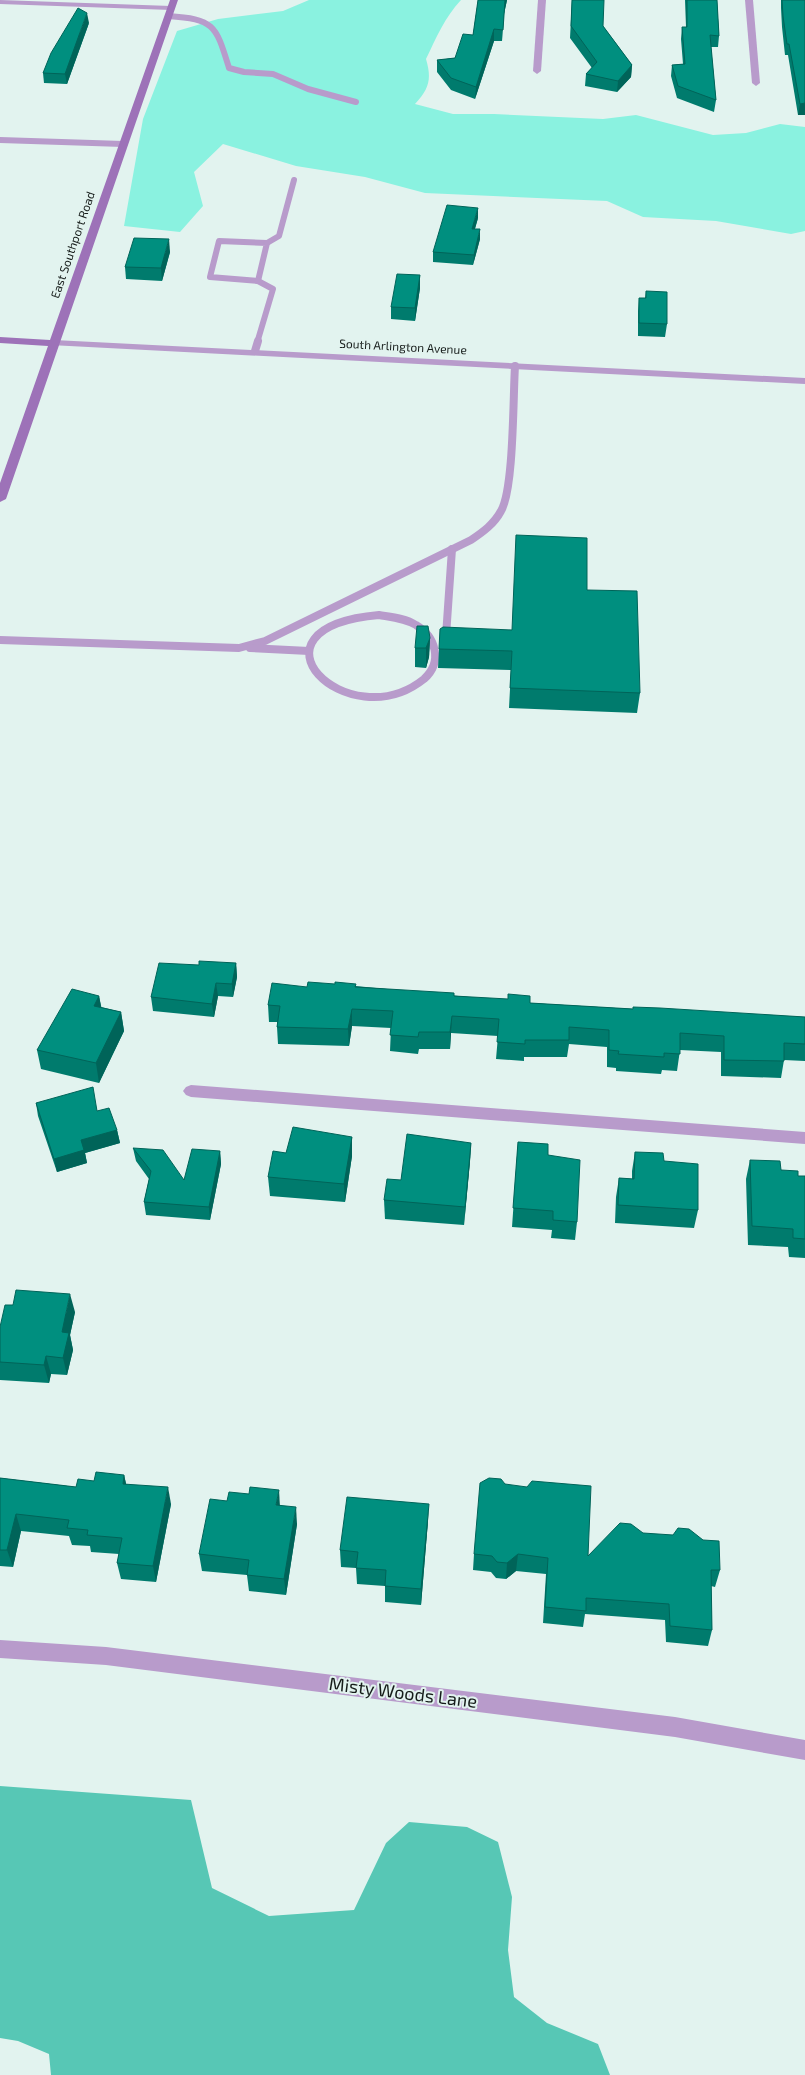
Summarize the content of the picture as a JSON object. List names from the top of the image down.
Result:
{
  "streets": {
    "main road": ["East Southport Road", "South Arlington Avenue"],
    "street": ["Misty Woods Lane"]
  },
  "crossings": [
    ["East Southport Road", "South Arlington Avenue"]
  ]
}
